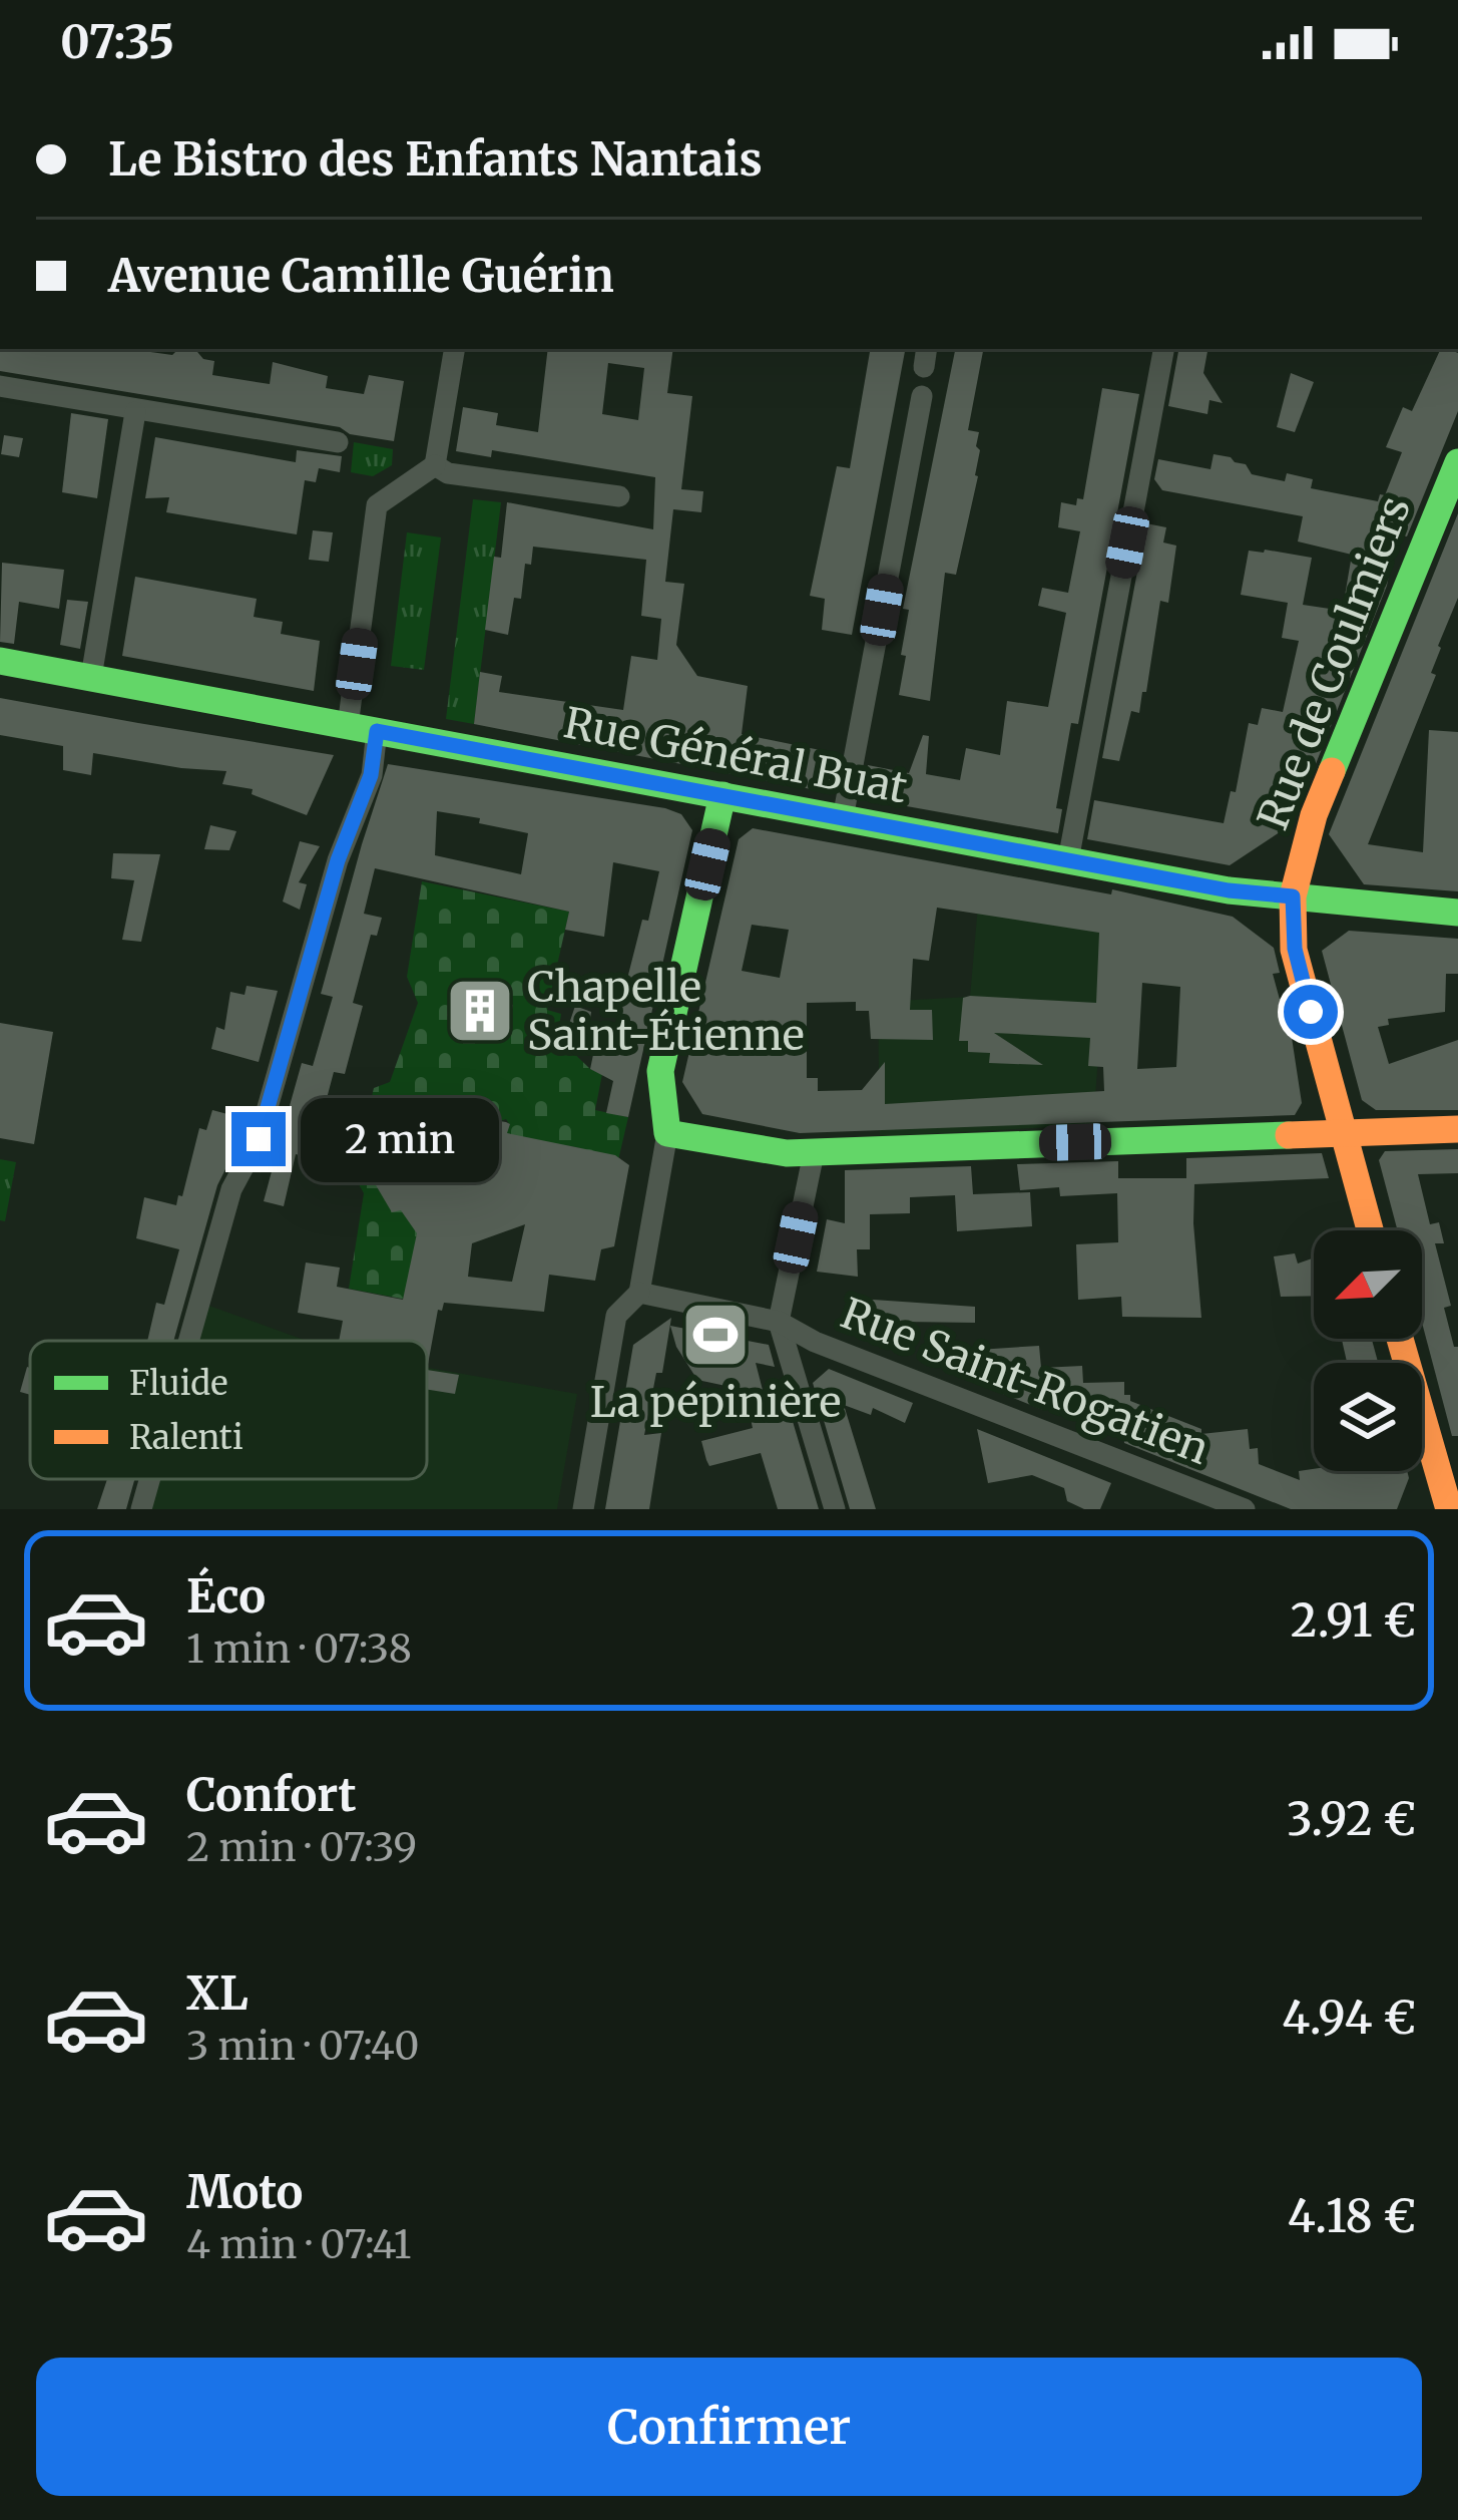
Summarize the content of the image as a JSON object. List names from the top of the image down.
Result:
{
  "streets": {
    "street": ["Rue de Coulmiers", "Rue Général Buat", "Rue Saint-Rogatien"]
  },
  "crossings": [
    ["Rue de Coulmiers", "Rue Général Buat"]
  ],
  "places": {
    "building": ["Chapelle Saint-Étienne"],
    "sports": ["La pépinière"]
  },
  "legend": ["Fluide", "Ralenti"],
  "north": "bottom left",
  "page": {
    "status": "07:35",
    "banner": ["Le Bistro des Enfants Nantais", "Avenue Camille Guérin"],
    "bubble": "2 min",
    "list": [
      {
        "name": "Éco",
        "note": "1 min · 07:38",
        "value": "2.91 €"
      },
      {
        "name": "Confort",
        "note": "2 min · 07:39",
        "value": "3.92 €"
      },
      {
        "name": "XL",
        "note": "3 min · 07:40",
        "value": "4.94 €"
      },
      {
        "name": "Moto",
        "note": "4 min · 07:41",
        "value": "4.18 €"
      }
    ],
    "buttons": "Confirmer"
  }
}
